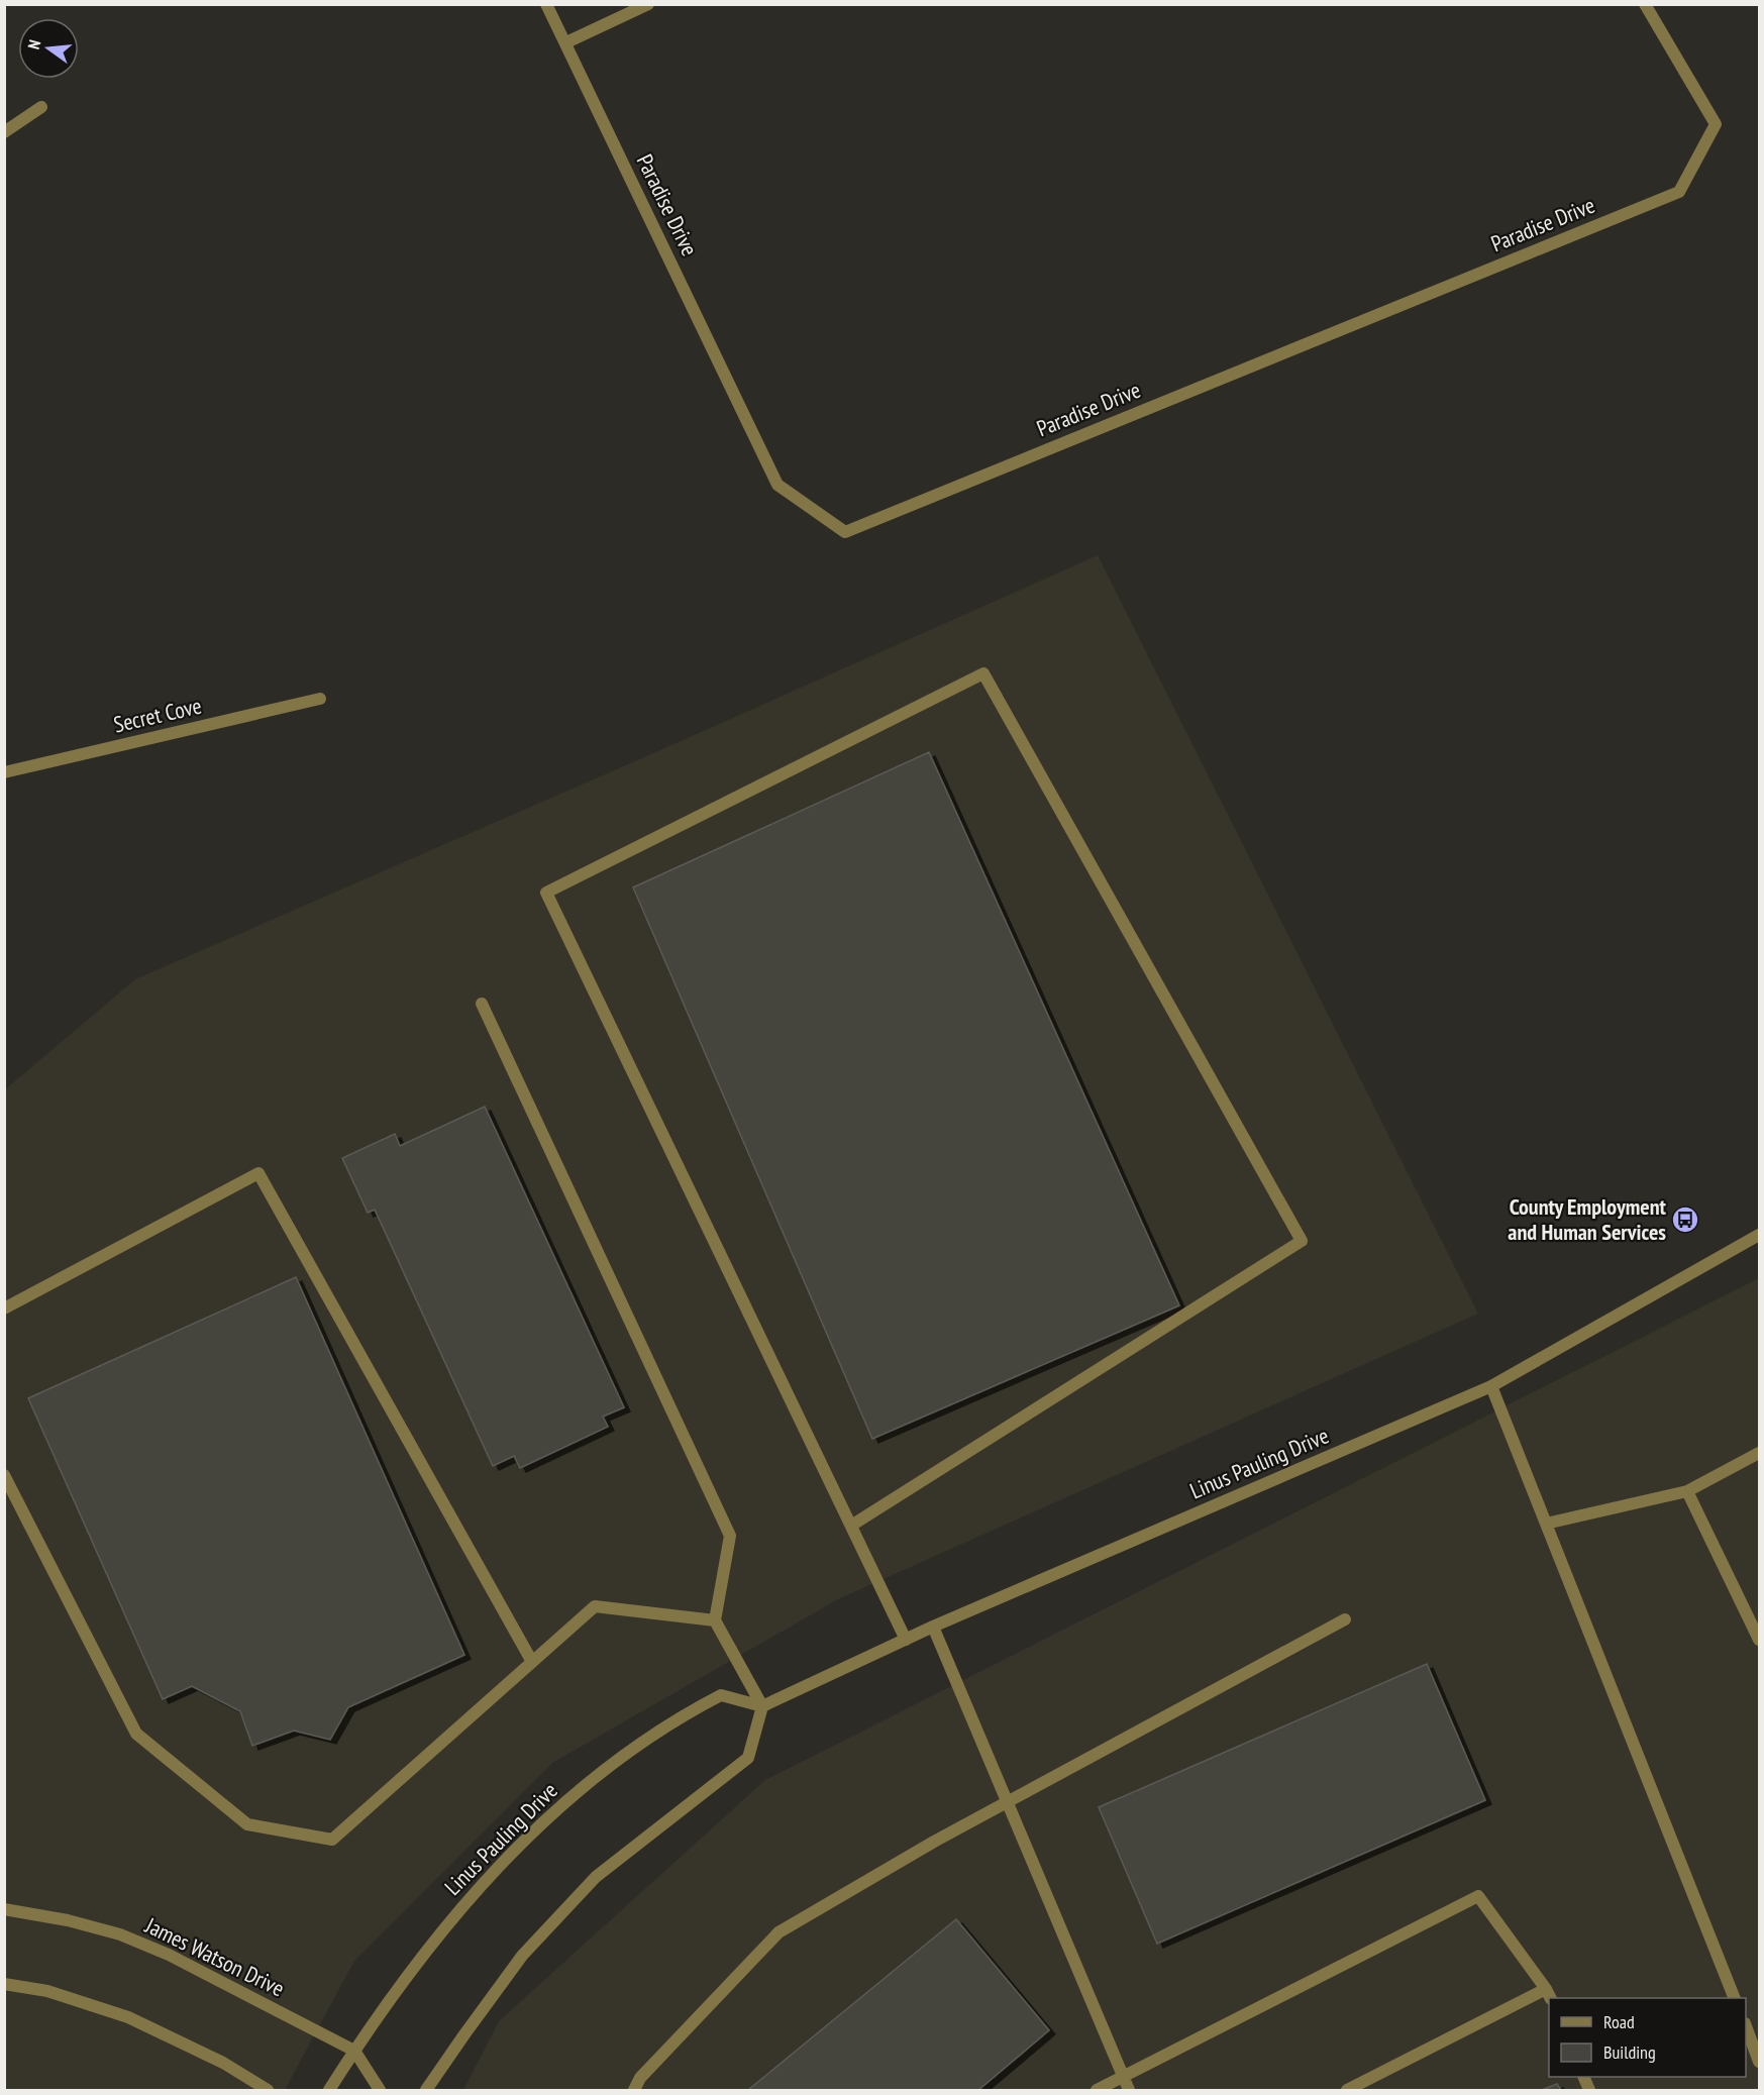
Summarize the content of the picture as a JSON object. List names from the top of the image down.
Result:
{
  "streets": {
    "street": [
      "Paradise Drive",
      "Secret Cove",
      "Linus Pauling Drive",
      "James Watson Drive"
    ]
  },
  "crossings": [
    ["Linus Pauling Drive", "James Watson Drive"]
  ],
  "places": {
    "bus stop": ["County Employment and Human Services"]
  },
  "legend": ["Road", "Building"],
  "north": "left"
}
